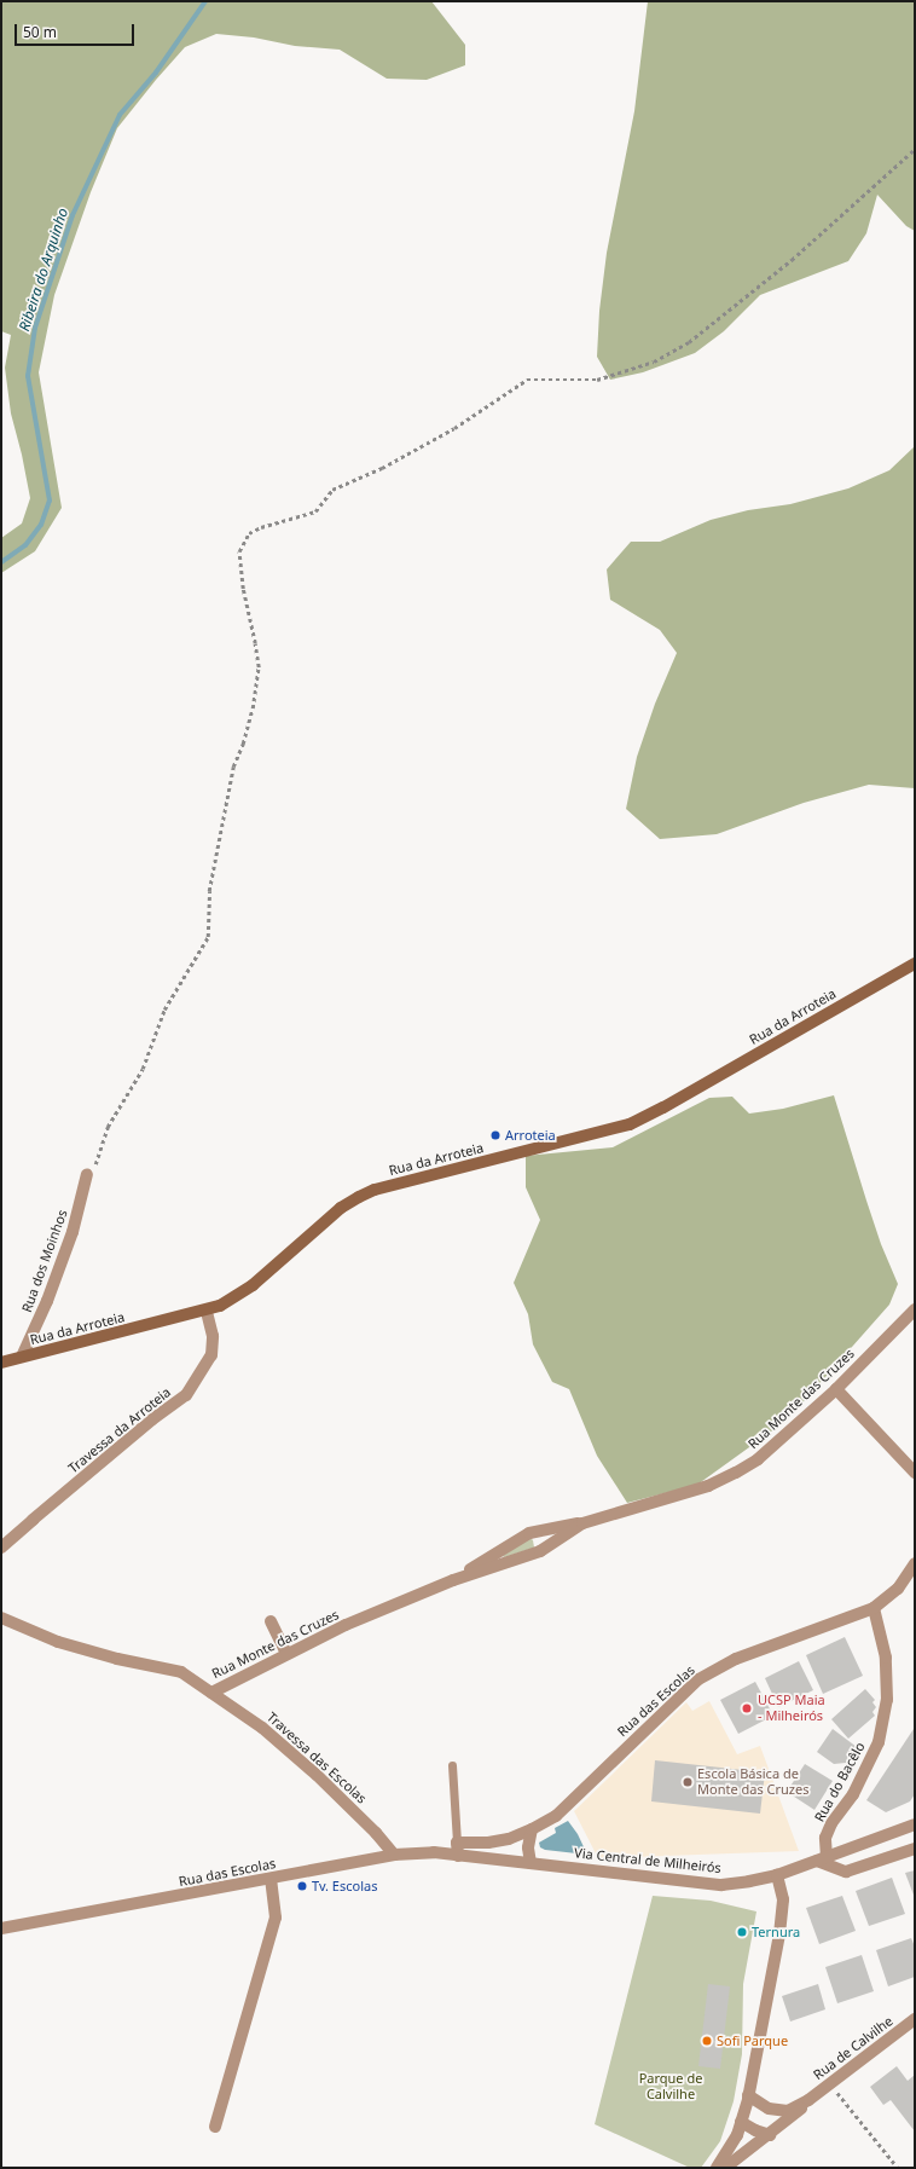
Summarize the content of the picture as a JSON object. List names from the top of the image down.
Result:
{
  "streets": {
    "main road": ["Rua da Arroteia"],
    "street": [
      "Rua dos Moinhos",
      "Rua Monte das Cruzes",
      "Travessa da Arroteia",
      "Rua das Escolas",
      "Travessa das Escolas",
      "Rua do Bacêlo",
      "Via Central de Milheirós",
      "Rua de Calvilhe"
    ]
  },
  "crossings": [
    ["Rua da Arroteia", "Rua dos Moinhos"],
    ["Rua da Arroteia", "Travessa da Arroteia"],
    ["Rua Monte das Cruzes", "Travessa das Escolas"],
    ["Rua das Escolas", "Travessa das Escolas"],
    ["Rua das Escolas", "Rua do Bacêlo"],
    ["Rua das Escolas", "Via Central de Milheirós"],
    ["Rua do Bacêlo", "Via Central de Milheirós"]
  ],
  "water": ["Ribeira do Arquinho"],
  "parks": ["Parque de Calvilhe"],
  "places": [
    "Arroteia",
    "UCSP Maia - Milheirós",
    "Escola Básica de Monte das Cruzes",
    "Tv. Escolas",
    "Ternura",
    "Sofi Parque"
  ],
  "scale_bar": "50 m"
}
